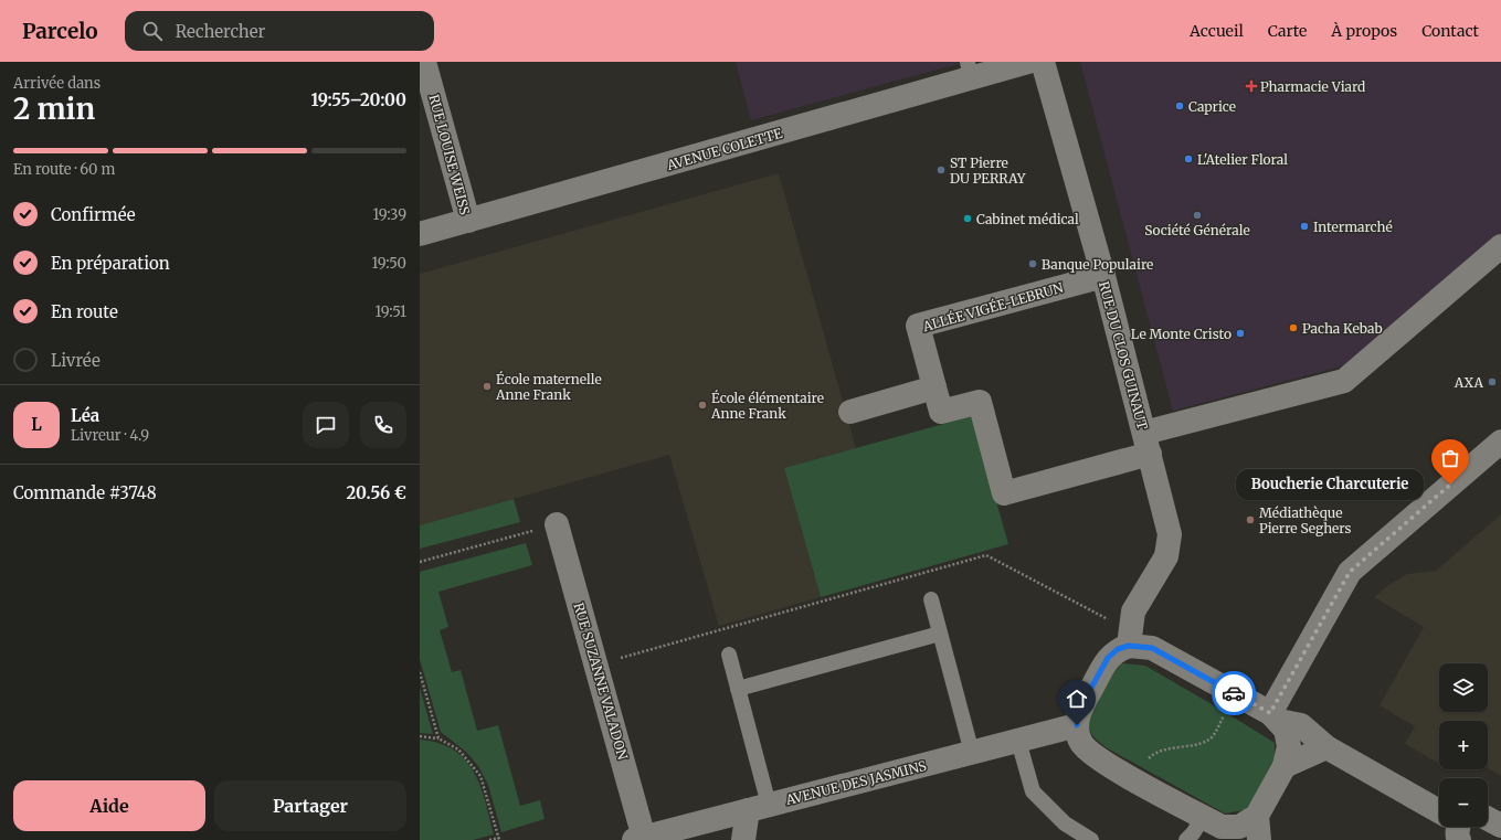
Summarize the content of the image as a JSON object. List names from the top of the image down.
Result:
{
  "streets": {
    "street": [
      "AVENUE COLETTE",
      "RUE LOUISE WEISS",
      "ALLÉE VIGÉE-LEBRUN",
      "RUE DU CLOS GUINAUT",
      "RUE SUZANNE VALADON",
      "AVENUE DES JASMINS"
    ]
  },
  "crossings": [
    ["AVENUE COLETTE", "RUE LOUISE WEISS"],
    ["ALLÉE VIGÉE-LEBRUN", "RUE DU CLOS GUINAUT"],
    ["RUE SUZANNE VALADON", "AVENUE DES JASMINS"]
  ],
  "places": {
    "health": ["Pharmacie Viard"],
    "other": [
      "Caprice",
      "L'Atelier Floral",
      "ST Pierre DU PERRAY",
      "Société Générale",
      "Cabinet médical",
      "Intermarché",
      "Banque Populaire",
      "Pacha Kebab",
      "Le Monte Cristo",
      "AXA",
      "École maternelle Anne Frank",
      "École élémentaire Anne Frank",
      "Boucherie Charcuterie",
      "Médiathèque Pierre Seghers"
    ]
  },
  "page": {
    "header": "Parcelo",
    "search": "Rechercher",
    "nav": [
      "Accueil",
      "Carte",
      "À propos",
      "Contact"
    ],
    "heading": ["2 min", "Arrivée dans", "19:55–20:00"],
    "panel": [
      "Léa",
      "Livreur · 4.9",
      "Commande #3748",
      "20.56 €"
    ],
    "bar": "En route · 60 m",
    "list": [
      ["Confirmée", "19:39"],
      ["En préparation", "19:50"],
      ["En route", "19:51"],
      "Livrée"
    ],
    "round": "L",
    "bubble": "Boucherie Charcuterie",
    "map_buttons": ["+", "−"],
    "buttons": ["Aide", "Partager"]
  }
}
